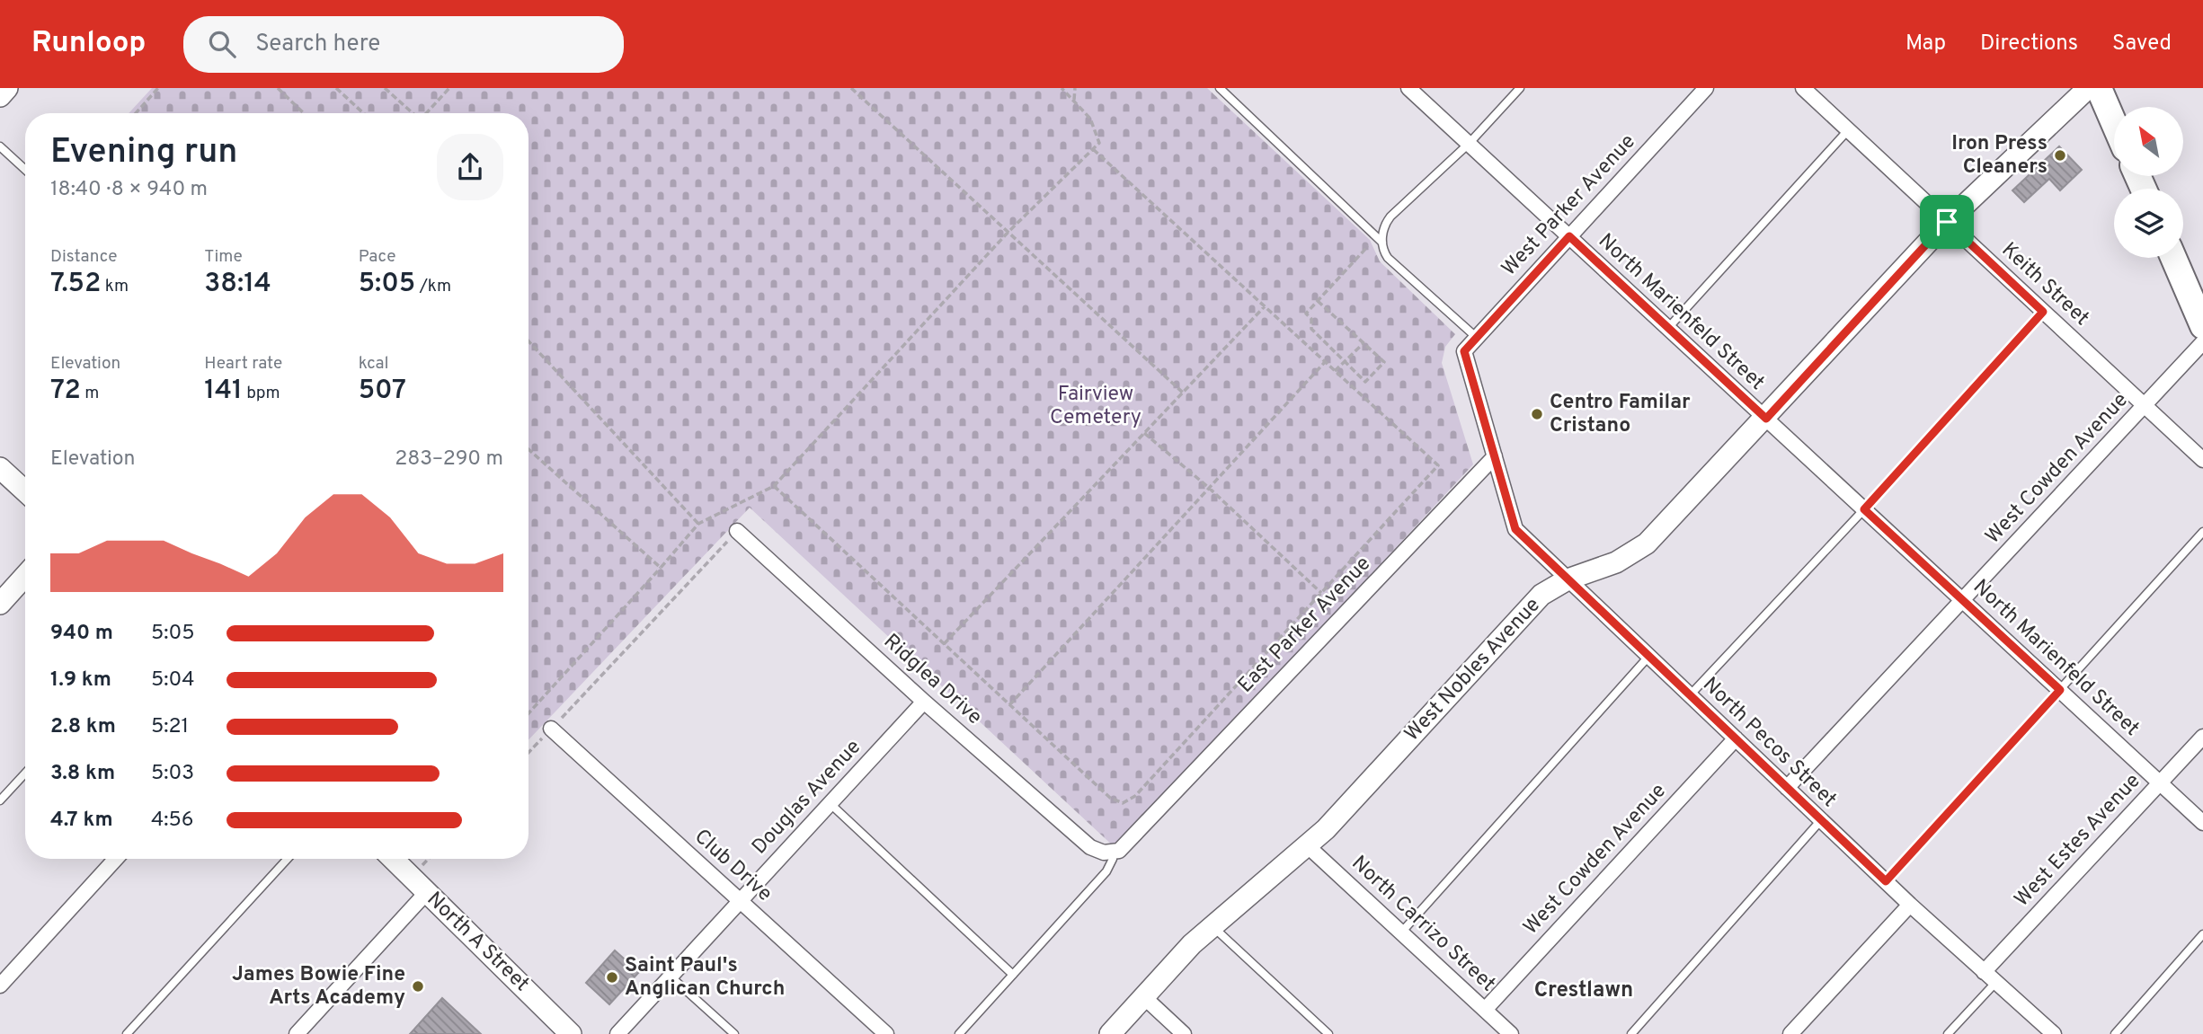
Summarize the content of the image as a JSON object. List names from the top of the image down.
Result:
{
  "streets": {
    "street": [
      "West Parker Avenue",
      "Keith Street",
      "North Marienfeld Street",
      "West Cowden Avenue",
      "East Parker Avenue",
      "West Nobles Avenue",
      "Ridglea Drive",
      "North Pecos Street",
      "Douglas Avenue",
      "West Estes Avenue",
      "Club Drive",
      "North Carrizo Street",
      "North A Street"
    ]
  },
  "crossings": [
    ["West Parker Avenue", "North Marienfeld Street"],
    ["West Parker Avenue", "East Parker Avenue"],
    ["West Parker Avenue", "North Pecos Street"],
    ["Keith Street", "West Cowden Avenue"],
    ["Keith Street", "West Nobles Avenue"],
    ["North Marienfeld Street", "West Cowden Avenue"],
    ["North Marienfeld Street", "West Nobles Avenue"],
    ["North Marienfeld Street", "West Estes Avenue"],
    ["West Cowden Avenue", "North Pecos Street"],
    ["West Cowden Avenue", "North Carrizo Street"],
    ["East Parker Avenue", "Ridglea Drive"],
    ["East Parker Avenue", "North Pecos Street"],
    ["West Nobles Avenue", "North Pecos Street"],
    ["West Nobles Avenue", "North Carrizo Street"],
    ["Ridglea Drive", "Douglas Avenue"],
    ["North Pecos Street", "West Estes Avenue"],
    ["Douglas Avenue", "Club Drive"]
  ],
  "districts": ["Crestlawn"],
  "parks": ["Fairview Cemetery"],
  "places": [
    "Iron Press Cleaners",
    "Centro Familar Cristano",
    "Saint Paul's Anglican Church",
    "James Bowie Fine Arts Academy"
  ],
  "north": "top left",
  "page": {
    "header": "Runloop",
    "search": "Search here",
    "nav": ["Map", "Directions", "Saved"],
    "heading": ["Evening run", "18:40 · 8 × 940 m"],
    "stats": [
      ["Distance", "7.52 km"],
      ["Time", "38:14"],
      ["Pace", "5:05 /km"],
      ["Elevation", "72 m"],
      ["Heart rate", "141 bpm"],
      ["kcal", "507"]
    ],
    "chart": ["Elevation", "283–290 m"],
    "list": [
      {
        "name": "940 m",
        "note": "5:05"
      },
      {
        "name": "1.9 km",
        "note": "5:04"
      },
      {
        "name": "2.8 km",
        "note": "5:21"
      },
      {
        "name": "3.8 km",
        "note": "5:03"
      },
      {
        "name": "4.7 km",
        "note": "4:56"
      }
    ]
  }
}
